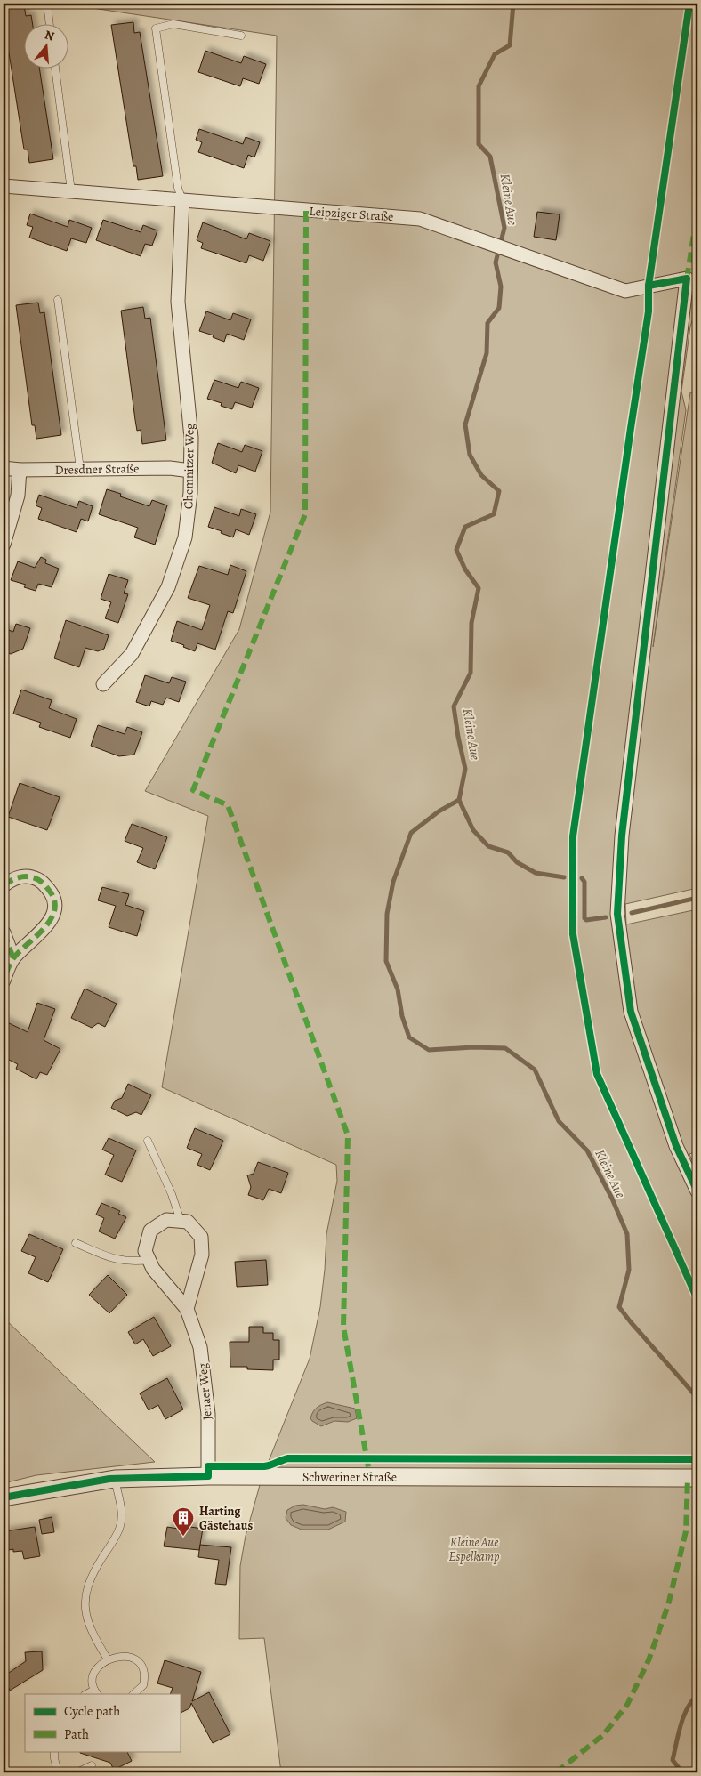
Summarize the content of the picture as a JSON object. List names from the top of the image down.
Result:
{
  "streets": {
    "street": [
      "Leipziger Straße",
      "Chemnitzer Weg",
      "Dresdner Straße",
      "Jenaer Weg",
      "Schweriner Straße"
    ]
  },
  "crossings": [
    ["Leipziger Straße", "Chemnitzer Weg"],
    ["Chemnitzer Weg", "Dresdner Straße"],
    ["Jenaer Weg", "Schweriner Straße"]
  ],
  "water": ["Kleine Aue"],
  "parks": ["Kleine Aue Espelkamp"],
  "places": {
    "building": ["Harting Gästehaus"]
  },
  "legend": ["Cycle path", "Path"],
  "north": "top"
}
